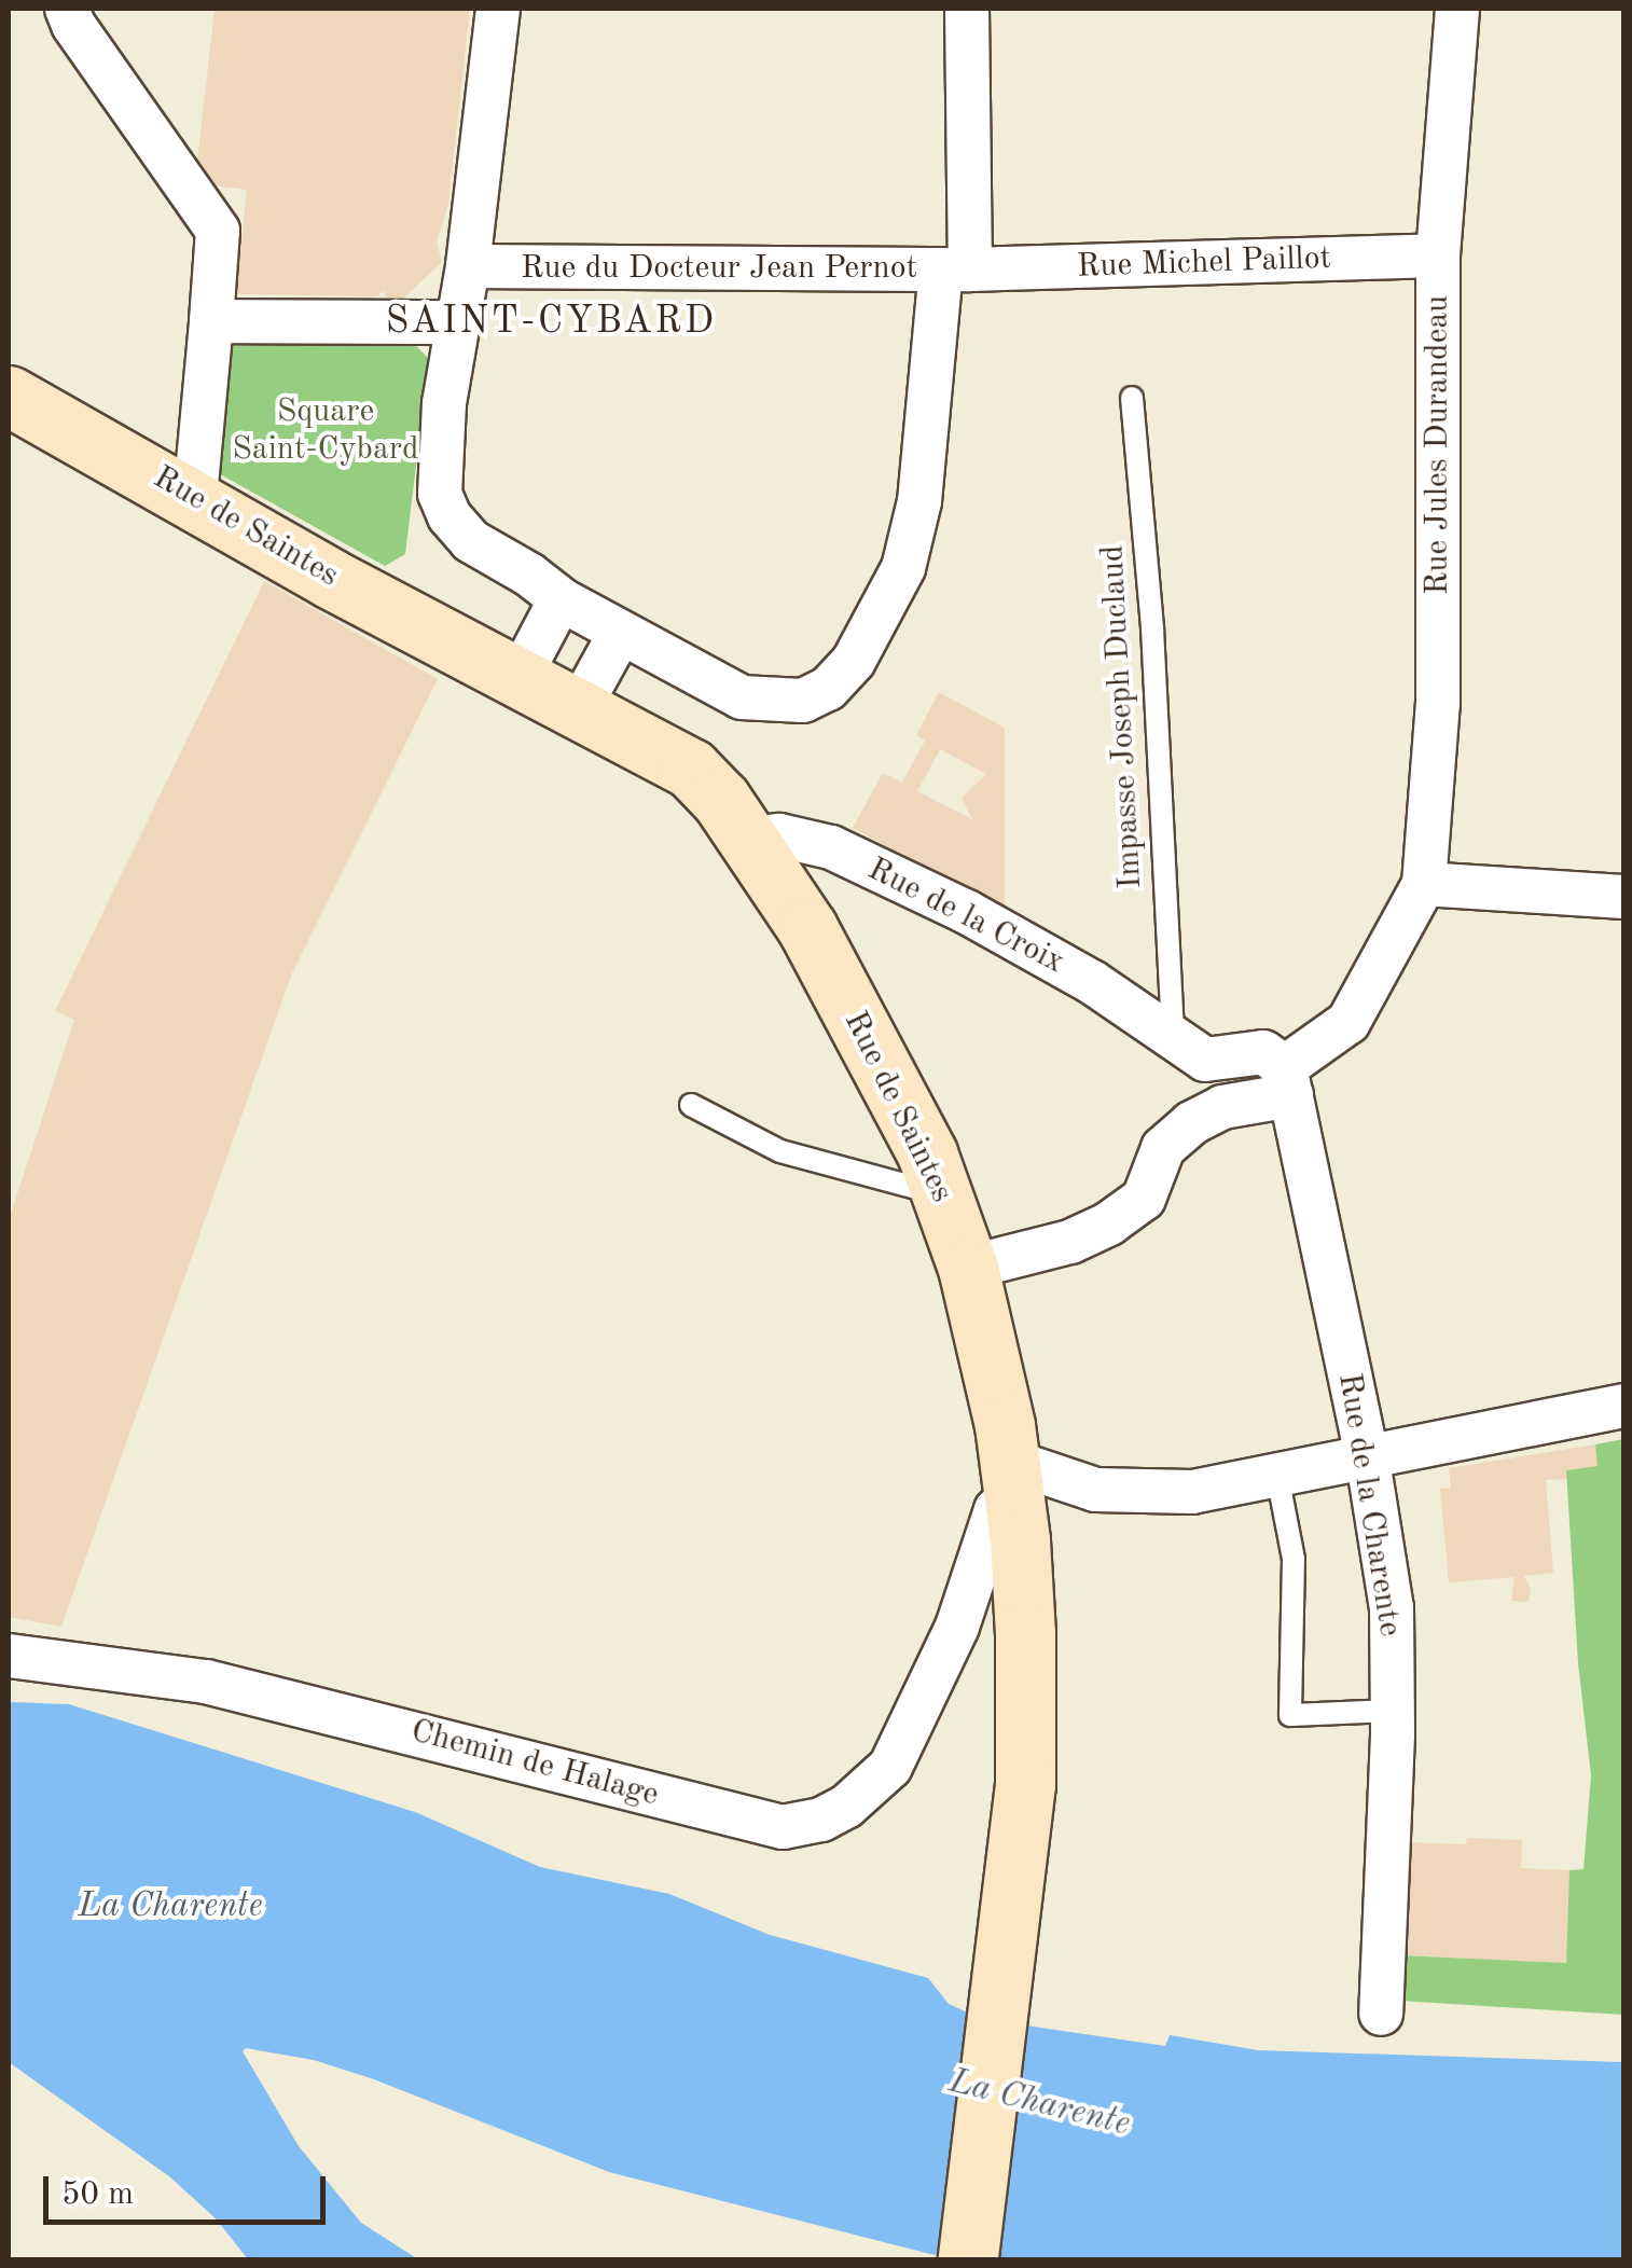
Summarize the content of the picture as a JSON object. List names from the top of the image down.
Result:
{
  "streets": {
    "main road": ["Rue de Saintes"],
    "street": [
      "Rue Michel Paillot",
      "Rue du Docteur Jean Pernot",
      "Rue Jules Durandeau",
      "Rue de la Croix",
      "Rue de la Charente",
      "Chemin de Halage"
    ],
    "lane": ["Impasse Joseph Duclaud"]
  },
  "crossings": [
    ["Rue Michel Paillot", "Rue du Docteur Jean Pernot"],
    ["Rue Michel Paillot", "Rue Jules Durandeau"],
    ["Rue de Saintes", "Rue de la Croix"],
    ["Rue de Saintes", "Chemin de Halage"],
    ["Impasse Joseph Duclaud", "Rue de la Croix"]
  ],
  "districts": ["SAINT-CYBARD"],
  "water": ["La Charente"],
  "parks": ["Square Saint-Cybard"],
  "scale_bar": "50 m"
}
